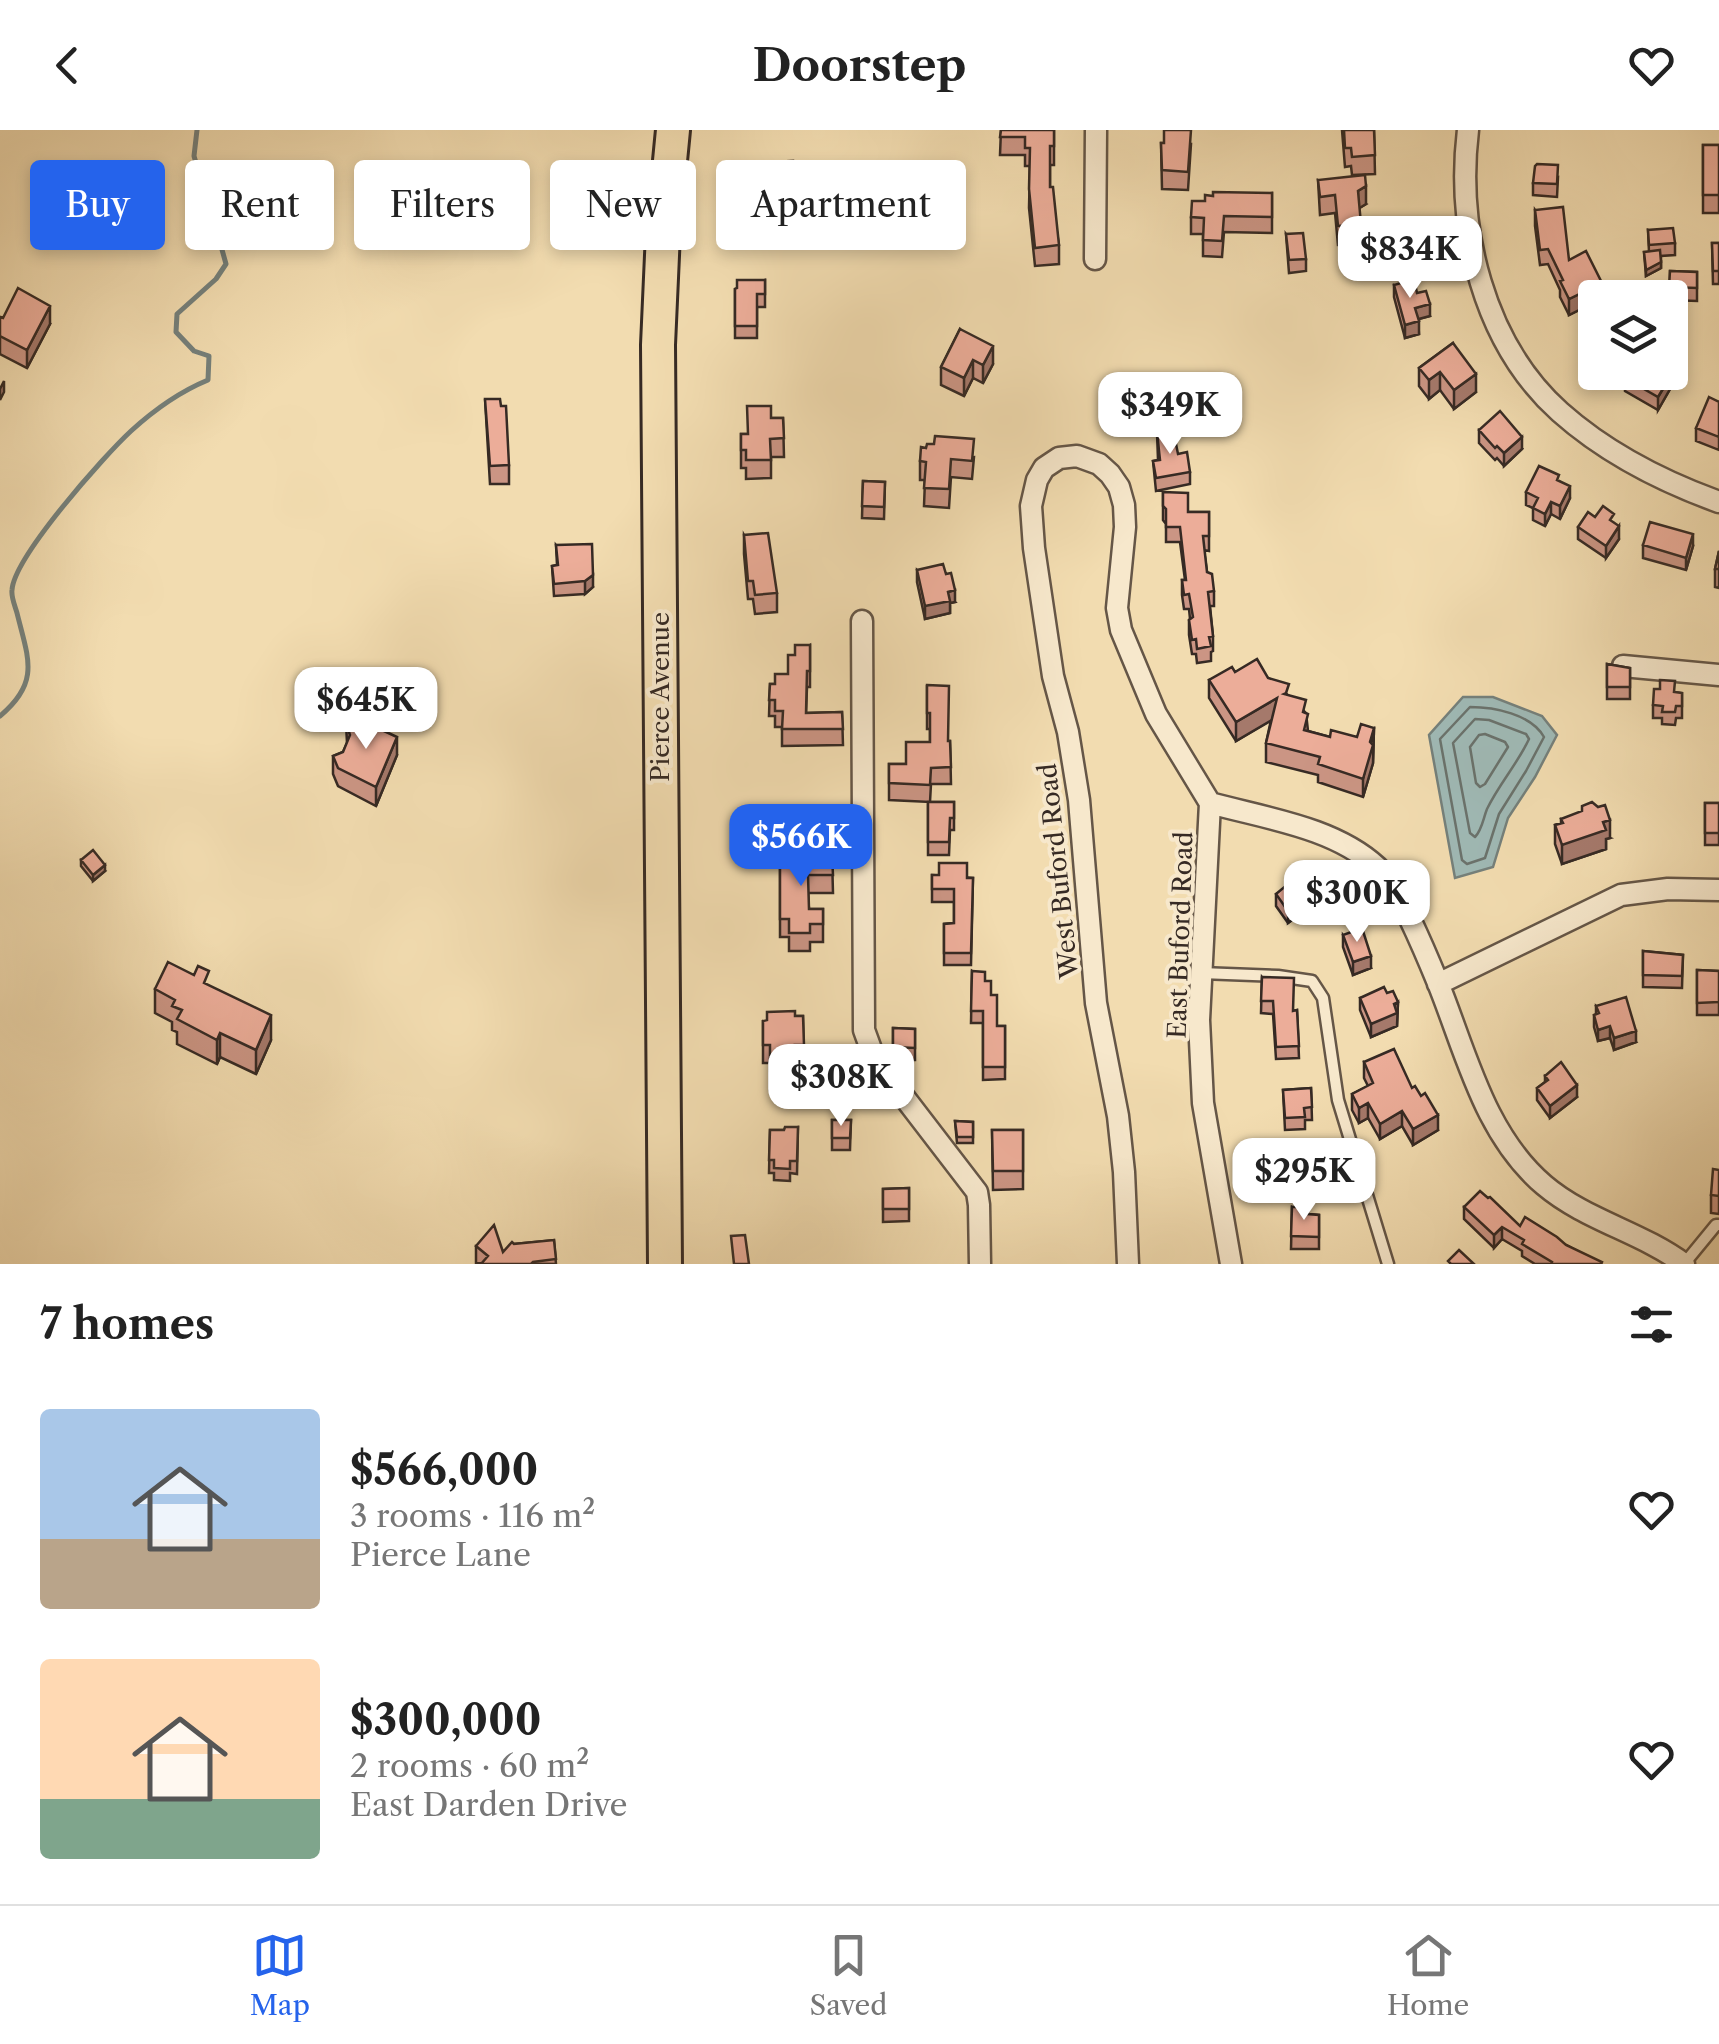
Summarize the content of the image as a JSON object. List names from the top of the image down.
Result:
{
  "streets": {
    "main road": ["Pierce Avenue"],
    "street": ["West Buford Road", "East Buford Road"]
  },
  "crossings": [
    ["West Buford Road", "East Buford Road"]
  ],
  "page": {
    "header": "Doorstep",
    "chip": [
      "Buy",
      "Rent",
      "Filters",
      "New",
      "Apartment"
    ],
    "price": [
      "$834K",
      "$349K",
      "$645K",
      "$566K",
      "$300K",
      "$308K",
      "$295K"
    ],
    "heading": "7 homes",
    "list": [
      {
        "name": "$566,000",
        "note": "3 rooms · 116 m² · Pierce Lane"
      },
      {
        "name": "$300,000",
        "note": "2 rooms · 60 m² · East Darden Drive"
      }
    ],
    "tabs": ["Map", "Saved", "Home"]
  }
}
